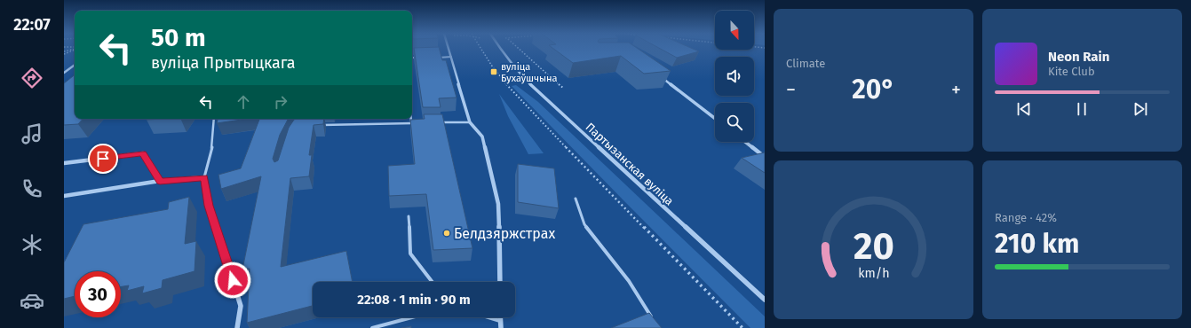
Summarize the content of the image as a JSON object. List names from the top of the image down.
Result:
{
  "streets": {
    "street": ["Партызанская вуліца"]
  },
  "places": {
    "transit": ["вуліца Бухаўшчына"],
    "other": ["Белдзяржстрах"]
  },
  "north": "bottom",
  "page": {
    "tabs": "22:07",
    "tile": [
      "Climate",
      ["Range · 42%", "210 km"]
    ],
    "turn": ["50 m", "вуліца Прытыцкага"],
    "song": ["Neon Rain", "Kite Club"],
    "heat": ["−", "20°", "+"],
    "limit": "30",
    "trip": "22:08 · 1 min · 90 m",
    "gauge": ["20", "km/h"]
  }
}
